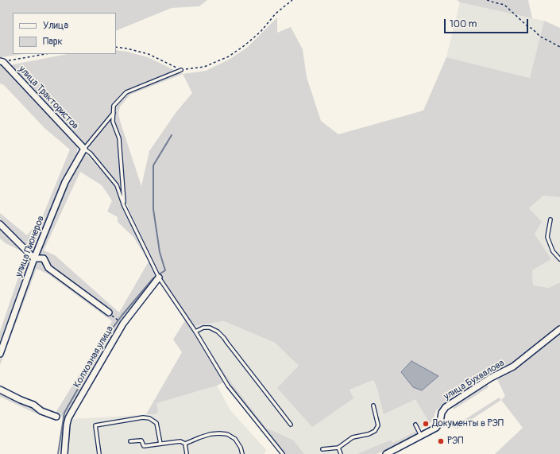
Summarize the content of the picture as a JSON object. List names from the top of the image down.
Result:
{
  "streets": {
    "street": [
      "улица Трактористов",
      "улица Пионеров",
      "Колхозная улица",
      "улица Бухвалова"
    ]
  },
  "crossings": [
    ["улица Трактористов", "улица Пионеров"]
  ],
  "places": ["Документы в РЭП", "РЭП"],
  "legend": ["Улица", "Парк"],
  "scale_bar": "100 m"
}
